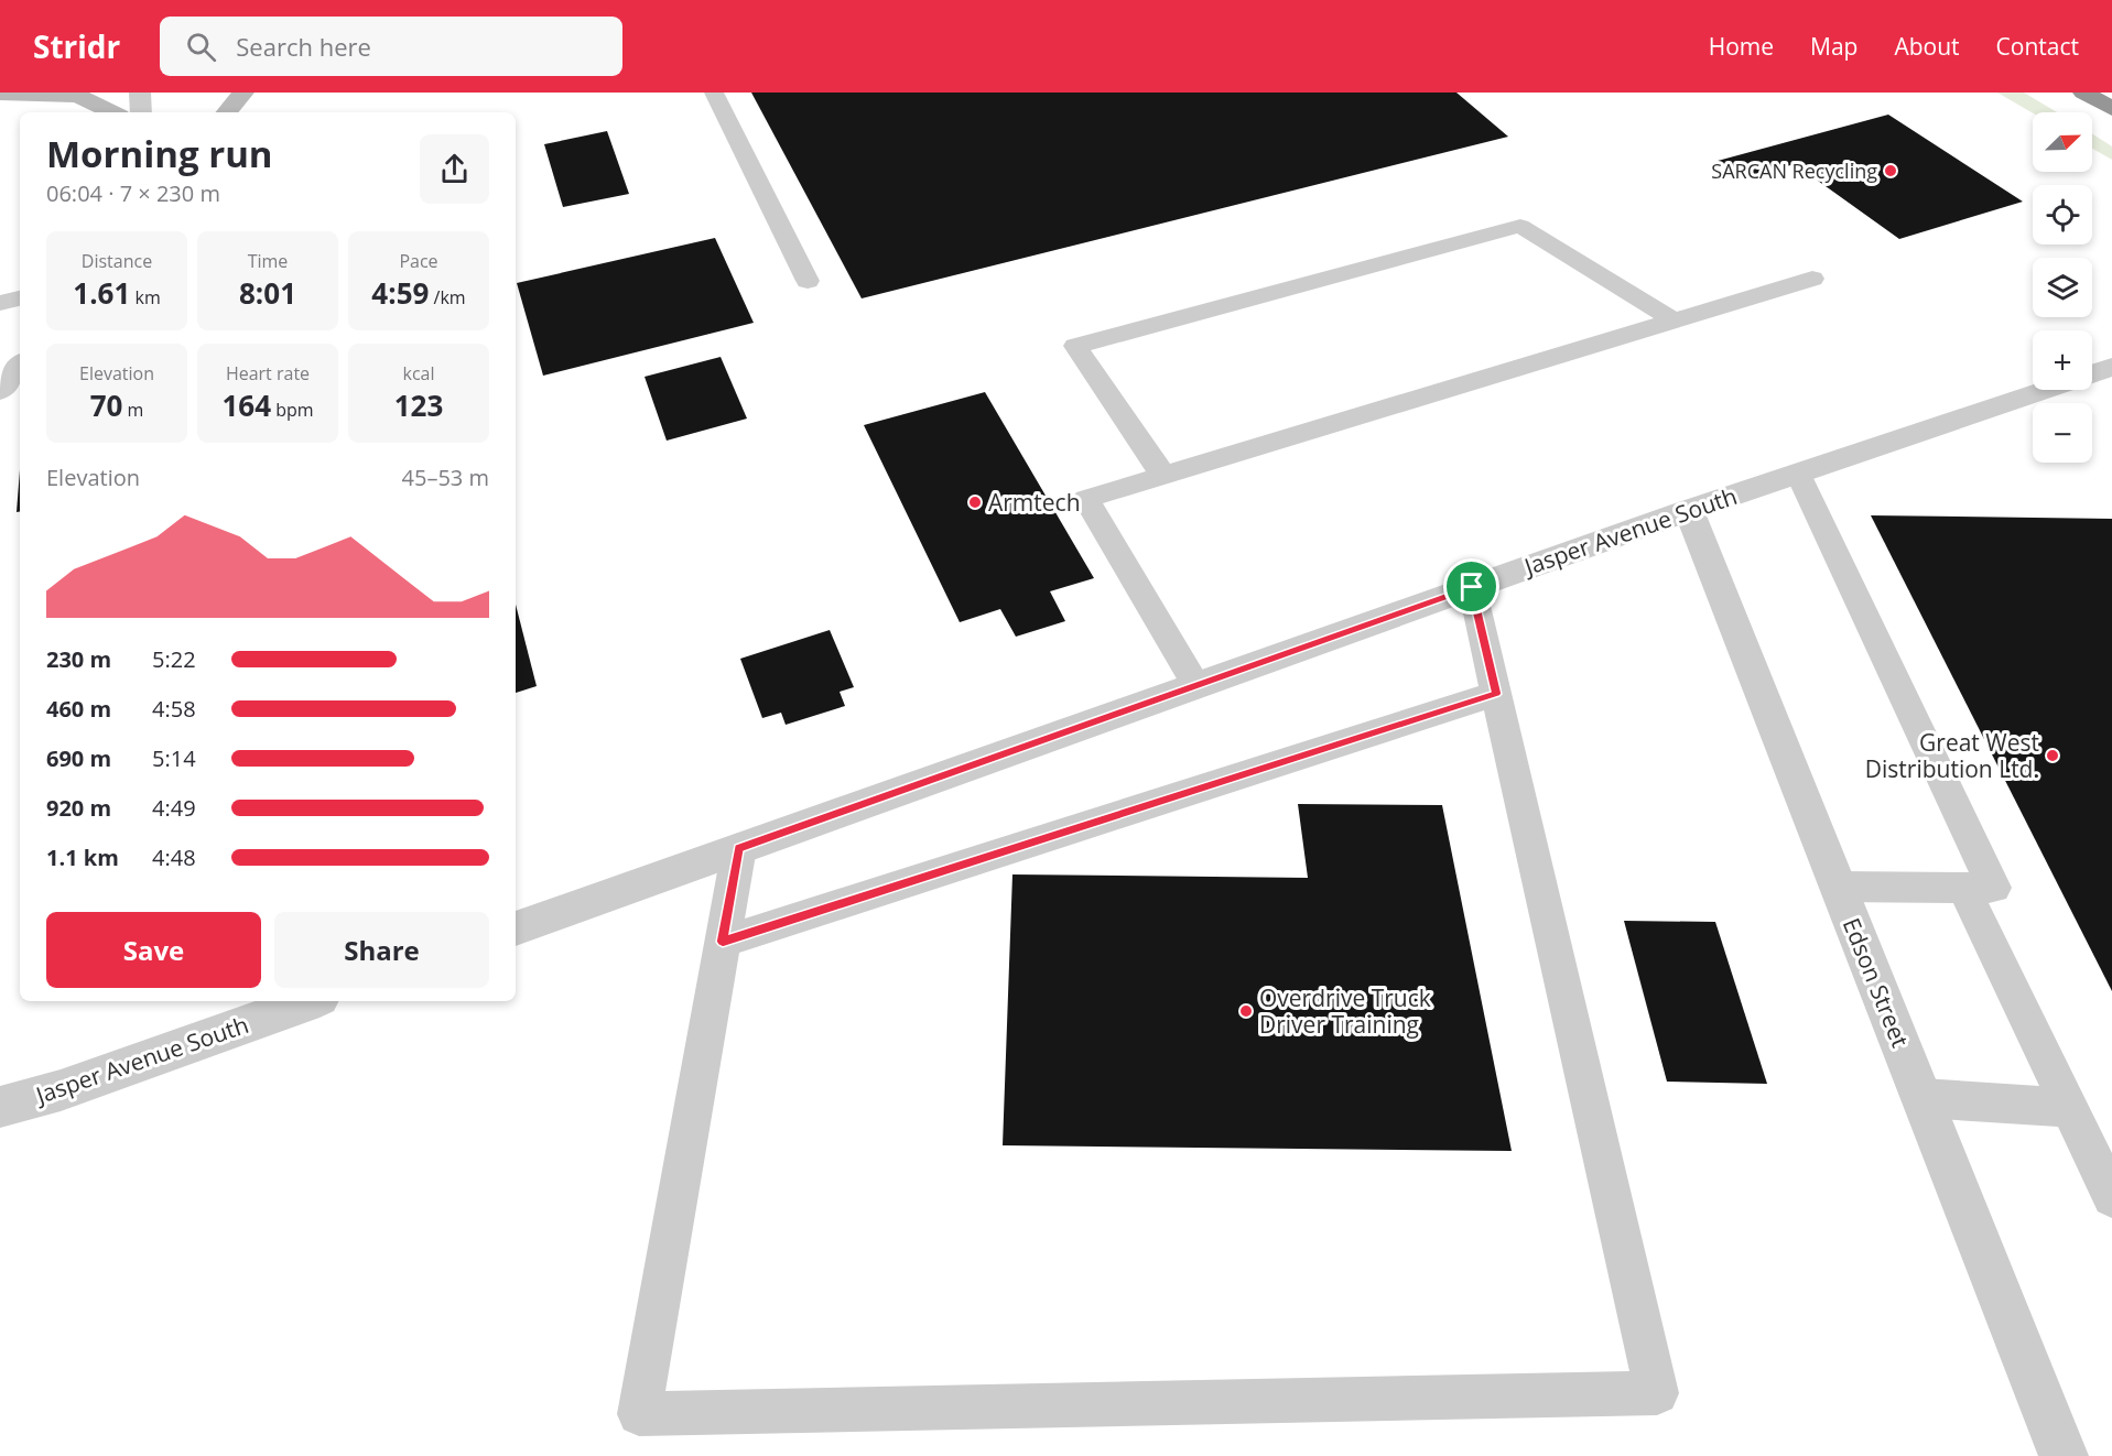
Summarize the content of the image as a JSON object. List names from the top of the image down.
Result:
{
  "streets": {
    "street": ["Jasper Avenue South", "Edson Street"]
  },
  "crossings": [
    ["Jasper Avenue South", "Edson Street"]
  ],
  "places": [
    "SARCAN Recycling",
    "Armtech",
    "Great West Distribution Ltd.",
    "Overdrive Truck Driver Training"
  ],
  "north": "top right",
  "page": {
    "header": "Stridr",
    "search": "Search here",
    "nav": [
      "Home",
      "Map",
      "About",
      "Contact"
    ],
    "map_buttons": ["+", "−"],
    "heading": ["Morning run", "06:04 · 7 × 230 m"],
    "stats": [
      ["Distance", "1.61 km"],
      ["Time", "8:01"],
      ["Pace", "4:59 /km"],
      ["Elevation", "70 m"],
      ["Heart rate", "164 bpm"],
      ["kcal", "123"]
    ],
    "chart": ["Elevation", "45–53 m"],
    "list": [
      {
        "name": "230 m",
        "note": "5:22"
      },
      {
        "name": "460 m",
        "note": "4:58"
      },
      {
        "name": "690 m",
        "note": "5:14"
      },
      {
        "name": "920 m",
        "note": "4:49"
      },
      {
        "name": "1.1 km",
        "note": "4:48"
      }
    ],
    "buttons": ["Save", "Share"]
  }
}
